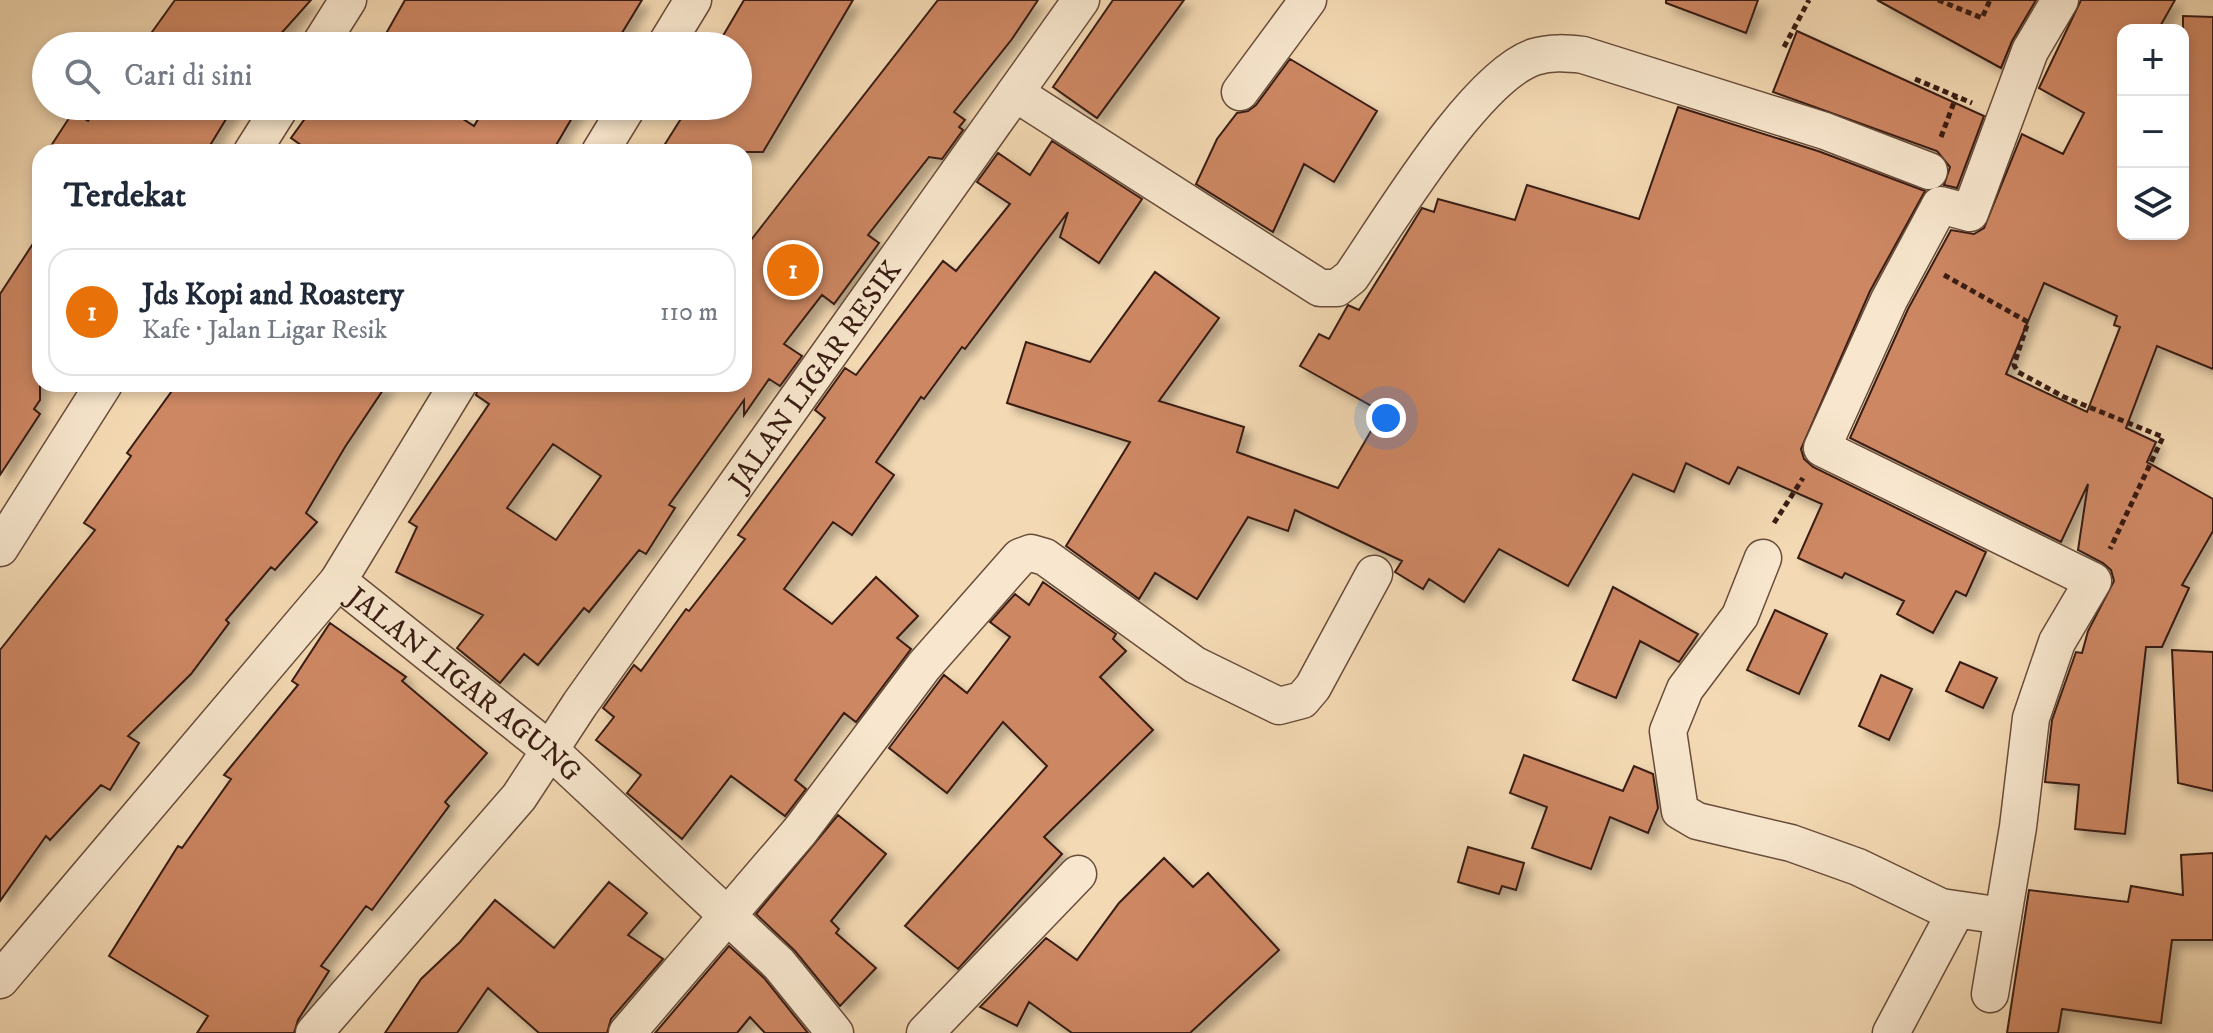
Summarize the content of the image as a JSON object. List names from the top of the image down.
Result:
{
  "streets": {
    "street": ["JALAN LIGAR RESIK", "JALAN LIGAR AGUNG"]
  },
  "crossings": [
    ["JALAN LIGAR RESIK", "JALAN LIGAR AGUNG"]
  ],
  "page": {
    "map_buttons": ["+", "−"],
    "search": "Cari di sini",
    "heading": "Terdekat",
    "pins": "1",
    "list": [
      {
        "mark": "1",
        "name": "Jds Kopi and Roastery",
        "note": "Kafe · Jalan Ligar Resik",
        "value": "110 m"
      }
    ]
  }
}
